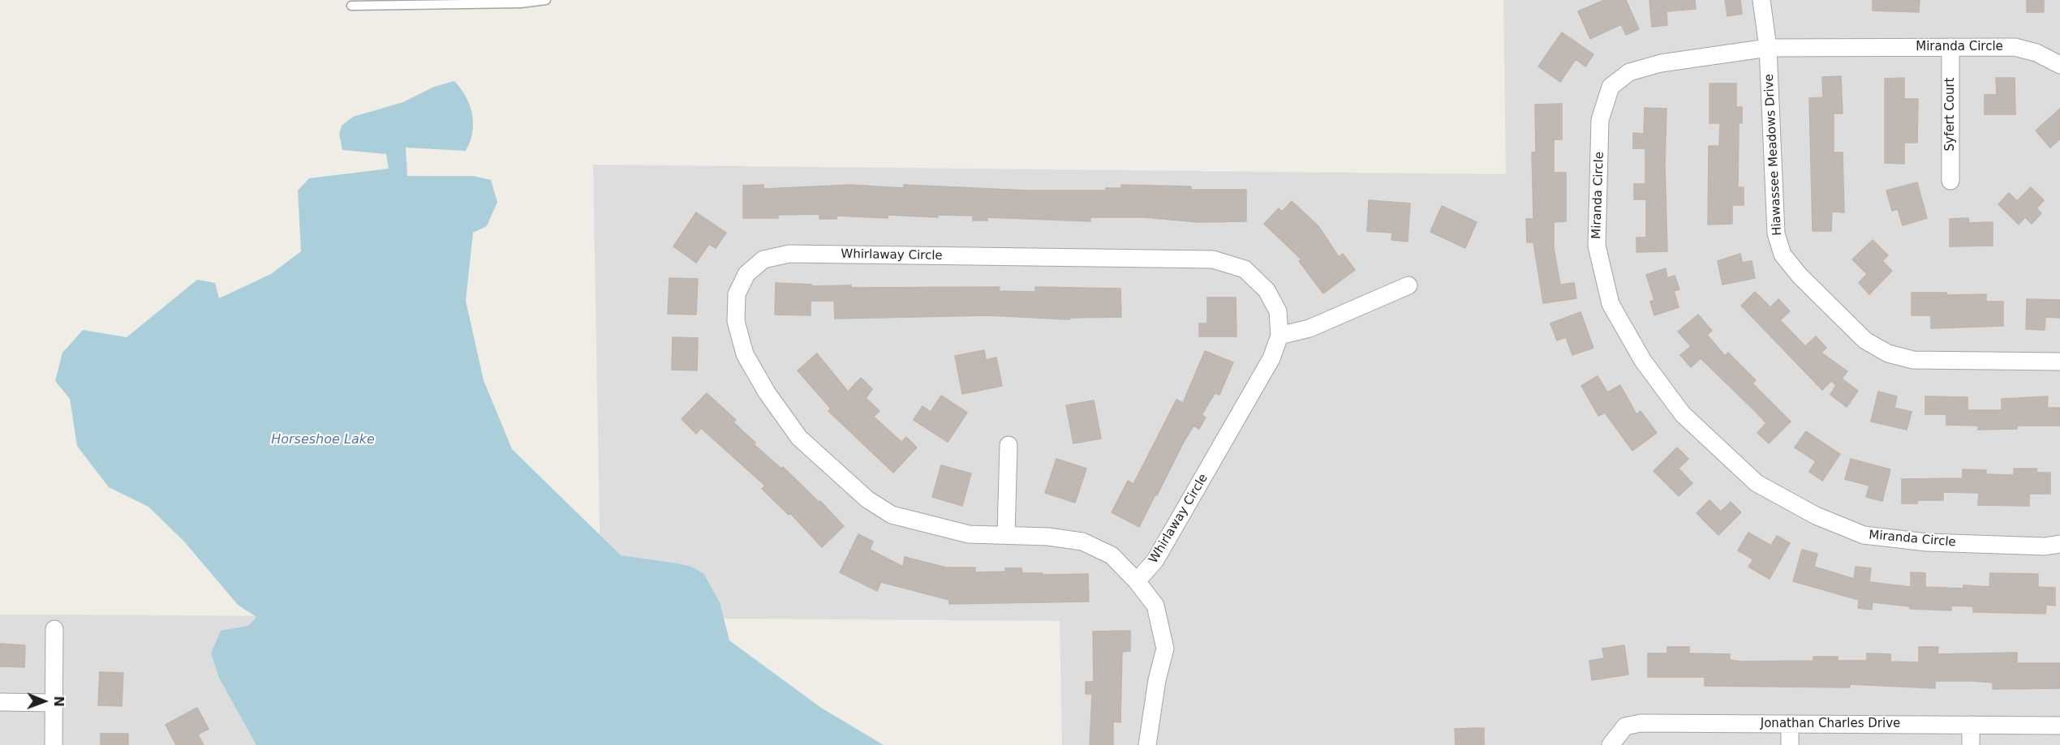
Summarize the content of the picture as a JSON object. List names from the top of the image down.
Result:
{
  "streets": {
    "street": [
      "Miranda Circle",
      "Syfert Court",
      "Hiawassee Meadows Drive",
      "Whirlaway Circle",
      "Jonathan Charles Drive"
    ]
  },
  "crossings": [
    ["Miranda Circle", "Syfert Court"],
    ["Miranda Circle", "Hiawassee Meadows Drive"]
  ],
  "water": ["Horseshoe Lake"],
  "north": "right"
}
